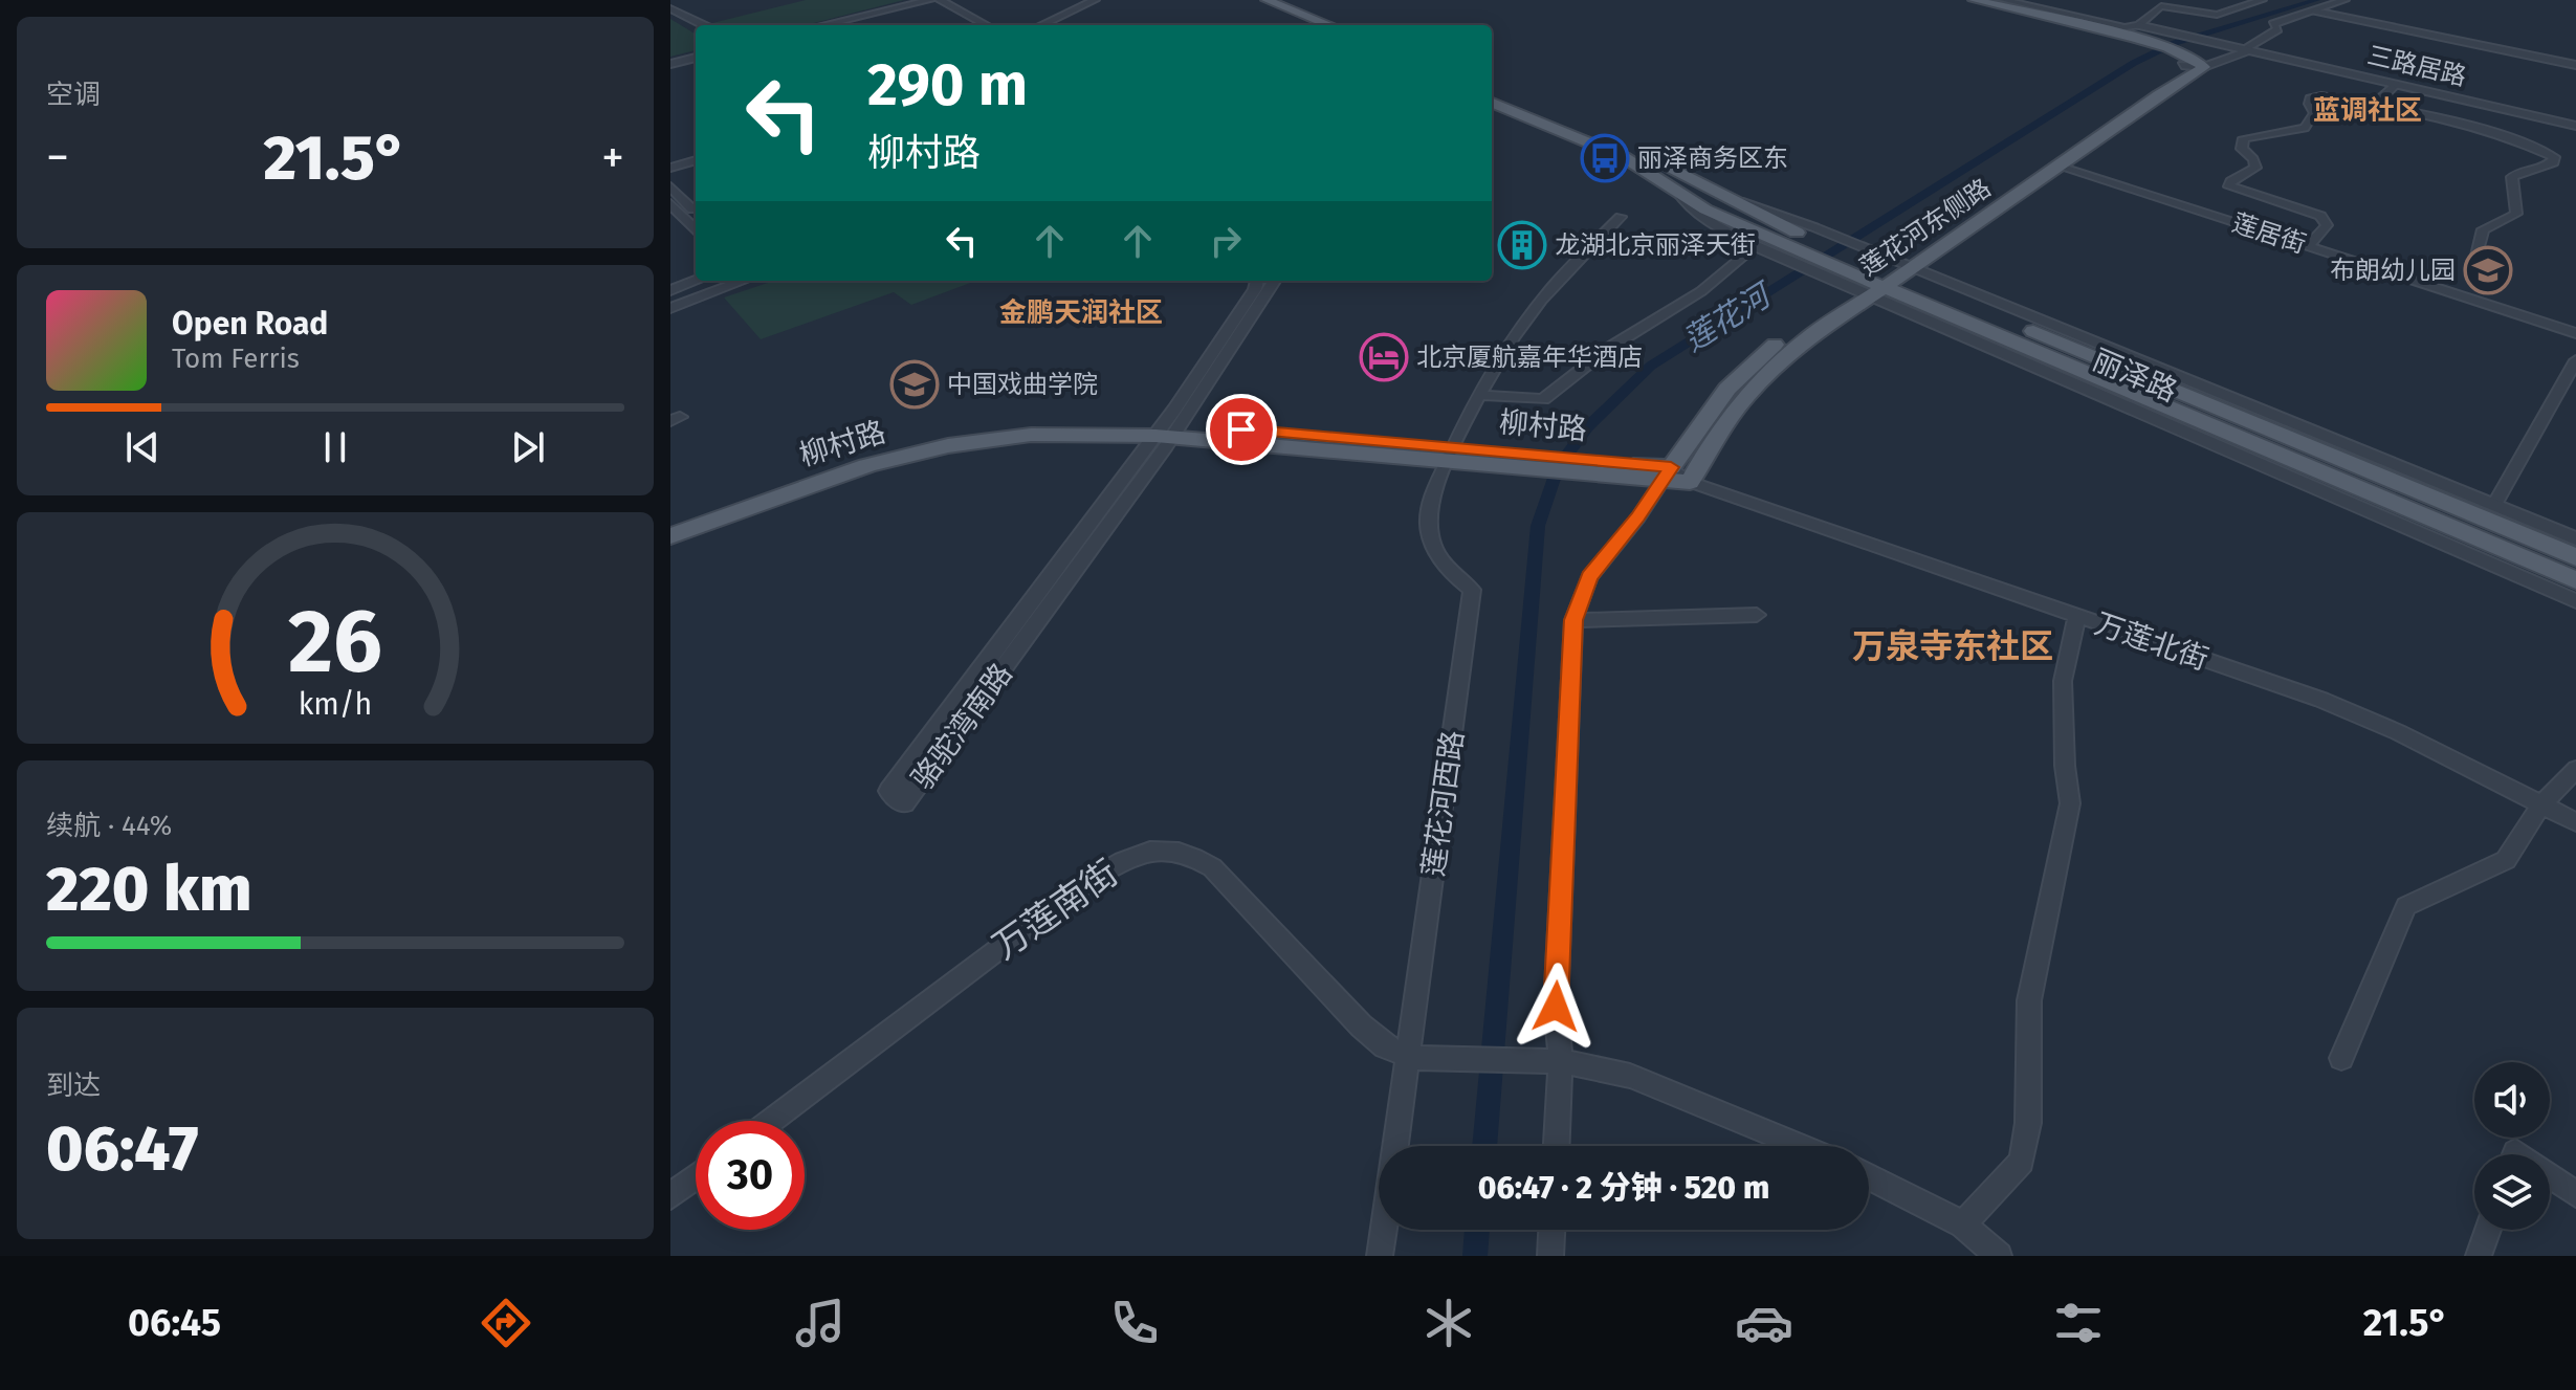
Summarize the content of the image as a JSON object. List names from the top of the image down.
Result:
{
  "streets": {
    "main road": ["莲花河东侧路", "丽泽路", "柳村路"],
    "street": [
      "三路居路",
      "莲居街",
      "万莲北街",
      "骆驼湾南路",
      "莲花河西路",
      "万莲南街"
    ]
  },
  "crossings": [
    ["莲花河东侧路", "莲居街"],
    ["莲花河东侧路", "丽泽路"],
    ["莲花河东侧路", "柳村路"],
    ["莲花河东侧路", "万莲北街"],
    ["柳村路", "万莲北街"],
    ["柳村路", "骆驼湾南路"],
    ["柳村路", "莲花河西路"],
    ["莲花河西路", "万莲南街"]
  ],
  "districts": ["蓝调社区", "金鹏天润社区", "万泉寺东社区"],
  "water": ["莲花河"],
  "places": {
    "bus stop": ["丽泽商务区东"],
    "building": ["龙湖北京丽泽天街"],
    "school or university": ["布朗幼儿园", "中国戏曲学院"],
    "hotel": ["北京厦航嘉年华酒店"]
  },
  "page": {
    "tile": [
      "空调",
      ["续航 · 44%", "220 km"],
      ["到达", "06:47"]
    ],
    "turn": ["290 m", "柳村路"],
    "heat": ["−", "21.5°", "+"],
    "song": ["Open Road", "Tom Ferris"],
    "limit": "30",
    "trip": "06:47 · 2 分钟 · 520 m",
    "tabs": ["06:45", "21.5°"],
    "gauge": ["26", "km/h"]
  }
}
